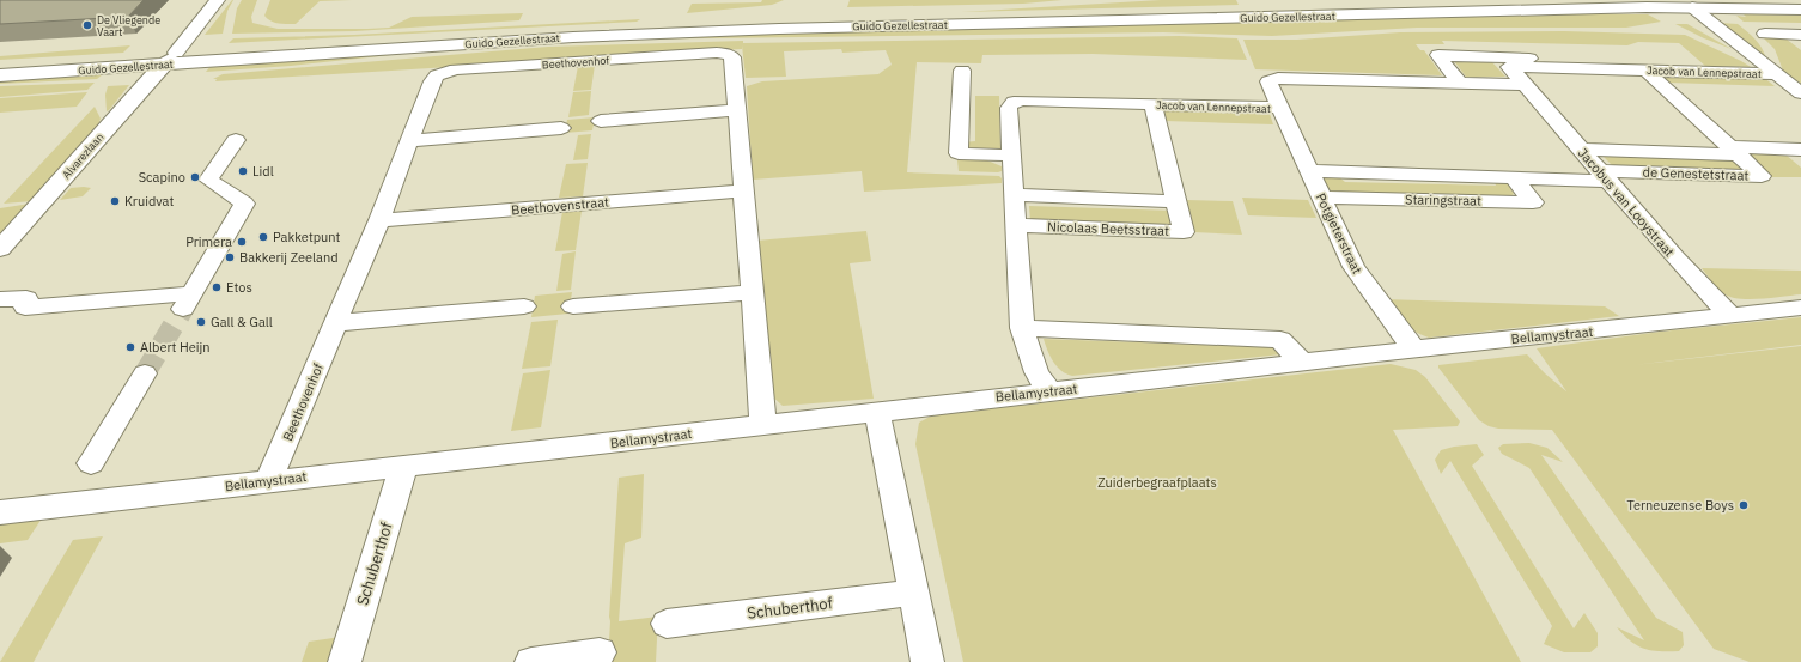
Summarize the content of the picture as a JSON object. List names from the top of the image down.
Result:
{
  "streets": {
    "main road": ["Guido Gezellestraat", "Alvarezlaan"],
    "street": [
      "Beethovenhof",
      "Jacob van Lennepstraat",
      "de Genestetstraat",
      "Staringstraat",
      "Jacobus van Looystraat",
      "Beethovenstraat",
      "Nicolaas Beetsstraat",
      "Potgieterstraat",
      "Bellamystraat",
      "Schuberthof"
    ]
  },
  "crossings": [
    ["Guido Gezellestraat", "Alvarezlaan"],
    ["Beethovenhof", "Beethovenstraat"],
    ["Beethovenhof", "Bellamystraat"],
    ["Jacob van Lennepstraat", "de Genestetstraat"],
    ["Jacob van Lennepstraat", "Jacobus van Looystraat"],
    ["Jacob van Lennepstraat", "Nicolaas Beetsstraat"],
    ["Jacob van Lennepstraat", "Potgieterstraat"],
    ["de Genestetstraat", "Staringstraat"],
    ["de Genestetstraat", "Jacobus van Looystraat"],
    ["Staringstraat", "Jacobus van Looystraat"],
    ["Staringstraat", "Potgieterstraat"],
    ["Jacobus van Looystraat", "Bellamystraat"],
    ["Potgieterstraat", "Bellamystraat"],
    ["Bellamystraat", "Schuberthof"]
  ],
  "parks": ["Zuiderbegraafplaats"],
  "places": [
    "De Vliegende Vaart",
    "Lidl",
    "Scapino",
    "Kruidvat",
    "Pakketpunt",
    "Primera",
    "Bakkerij Zeeland",
    "Etos",
    "Gall & Gall",
    "Albert Heijn",
    "Terneuzense Boys"
  ]
}
